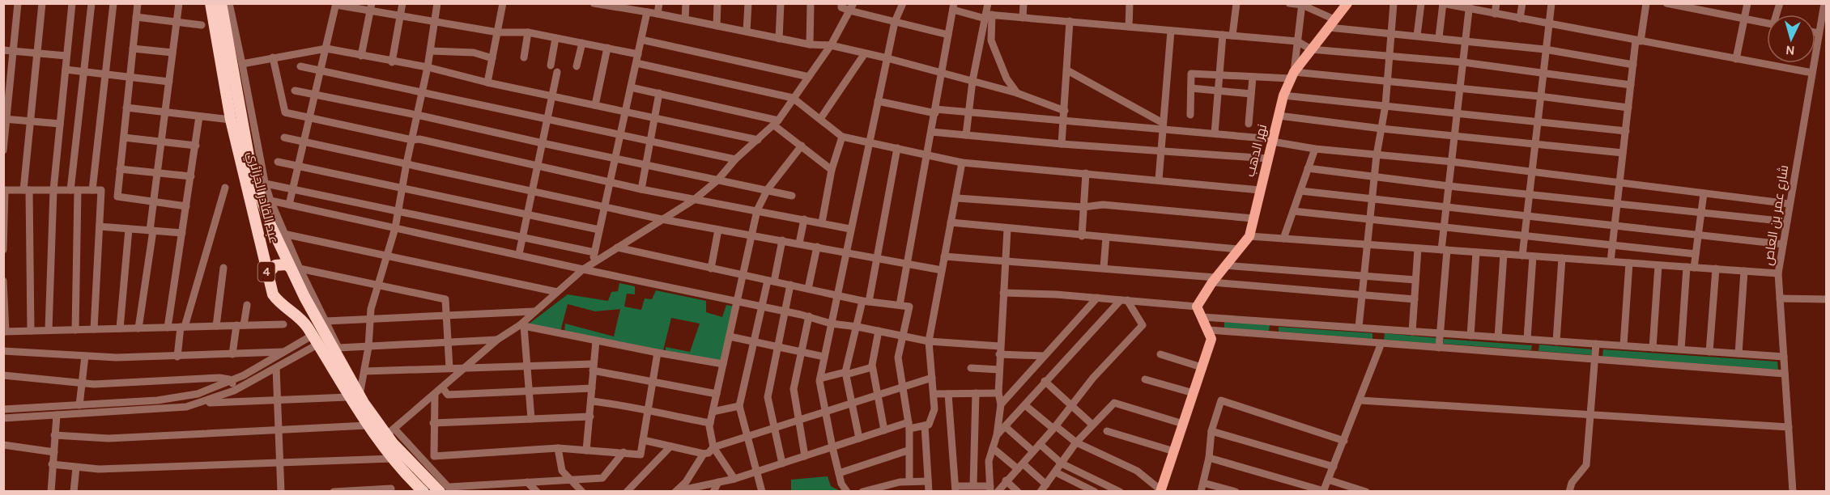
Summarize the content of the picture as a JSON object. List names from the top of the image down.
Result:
{
  "streets": {
    "highway": ["عبد القادر الجزائري", "4"],
    "main road": ["نهر الدهب"],
    "street": ["شارع عمر بن العاص"]
  },
  "north": "bottom"
}
